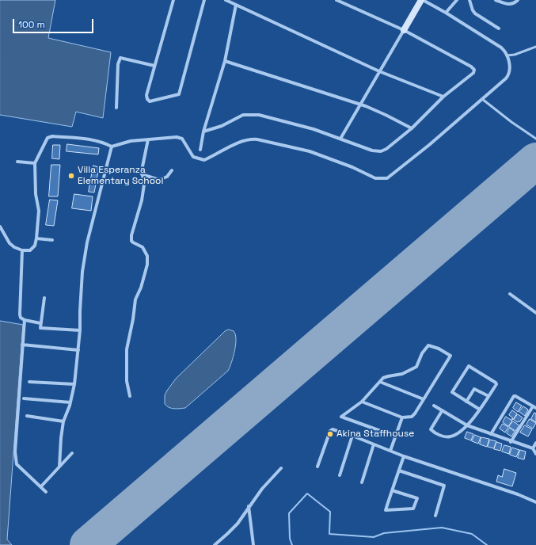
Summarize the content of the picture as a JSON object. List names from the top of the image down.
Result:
{
  "places": ["Villa Esperanza Elementary School", "Akina Staffhouse"],
  "scale_bar": "100 m"
}
